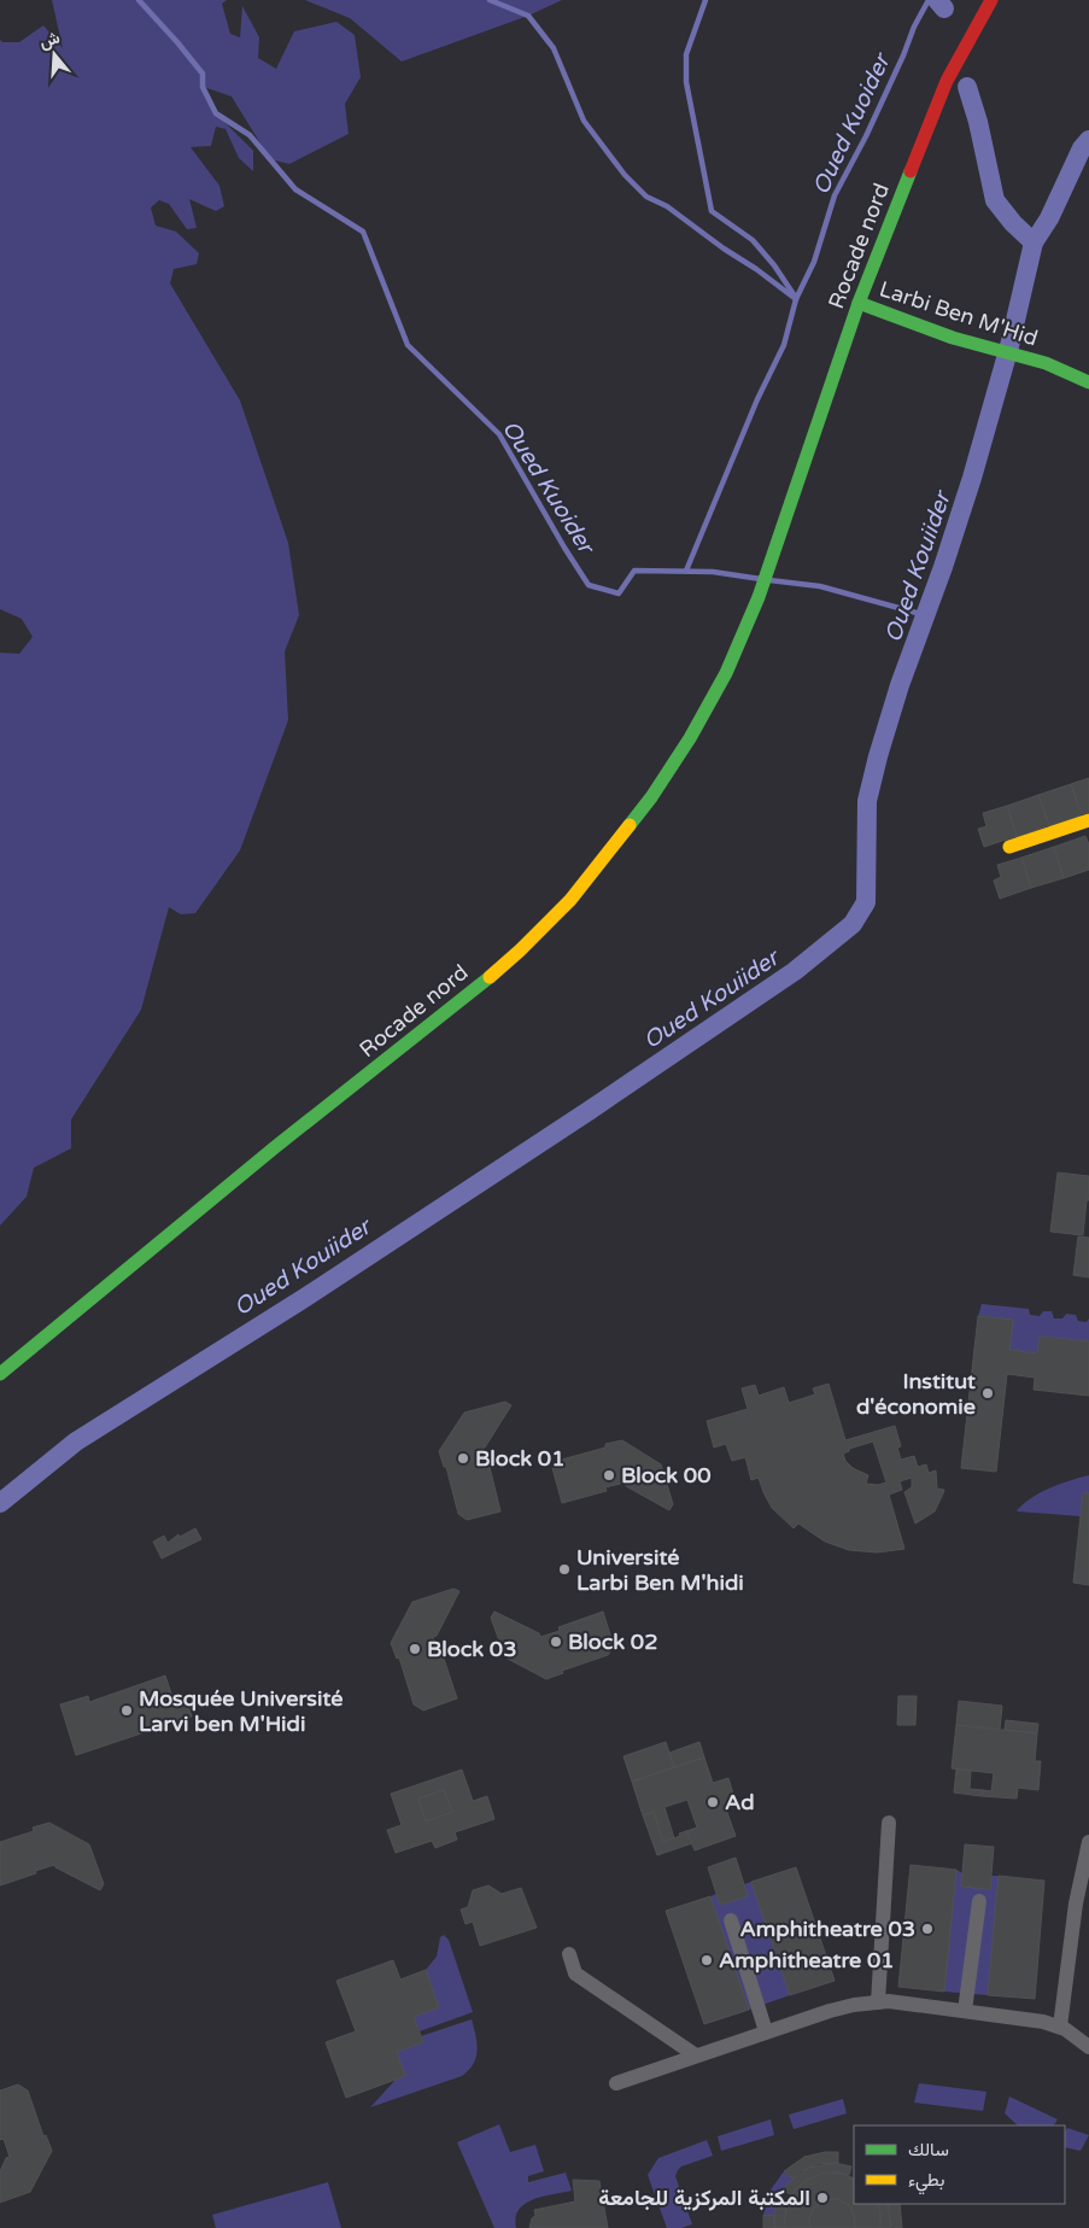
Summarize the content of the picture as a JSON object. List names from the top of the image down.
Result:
{
  "streets": {
    "main road": ["Rocade nord", "Larbi Ben M'Hid"]
  },
  "crossings": [
    ["Rocade nord", "Larbi Ben M'Hid"]
  ],
  "water": ["Oued Kuoider", "Oued Kouiider"],
  "places": [
    "Institut d'économie",
    "Block 01",
    "Block 00",
    "Université Larbi Ben M'hidi",
    "Block 02",
    "Block 03",
    "Mosquée Université Larvi ben M'Hidi",
    "Ad",
    "Amphitheatre 03",
    "Amphitheatre 01",
    "المكتبة المركزية للجامعة"
  ],
  "legend": ["سالك", "بطيء"],
  "north": "top"
}
